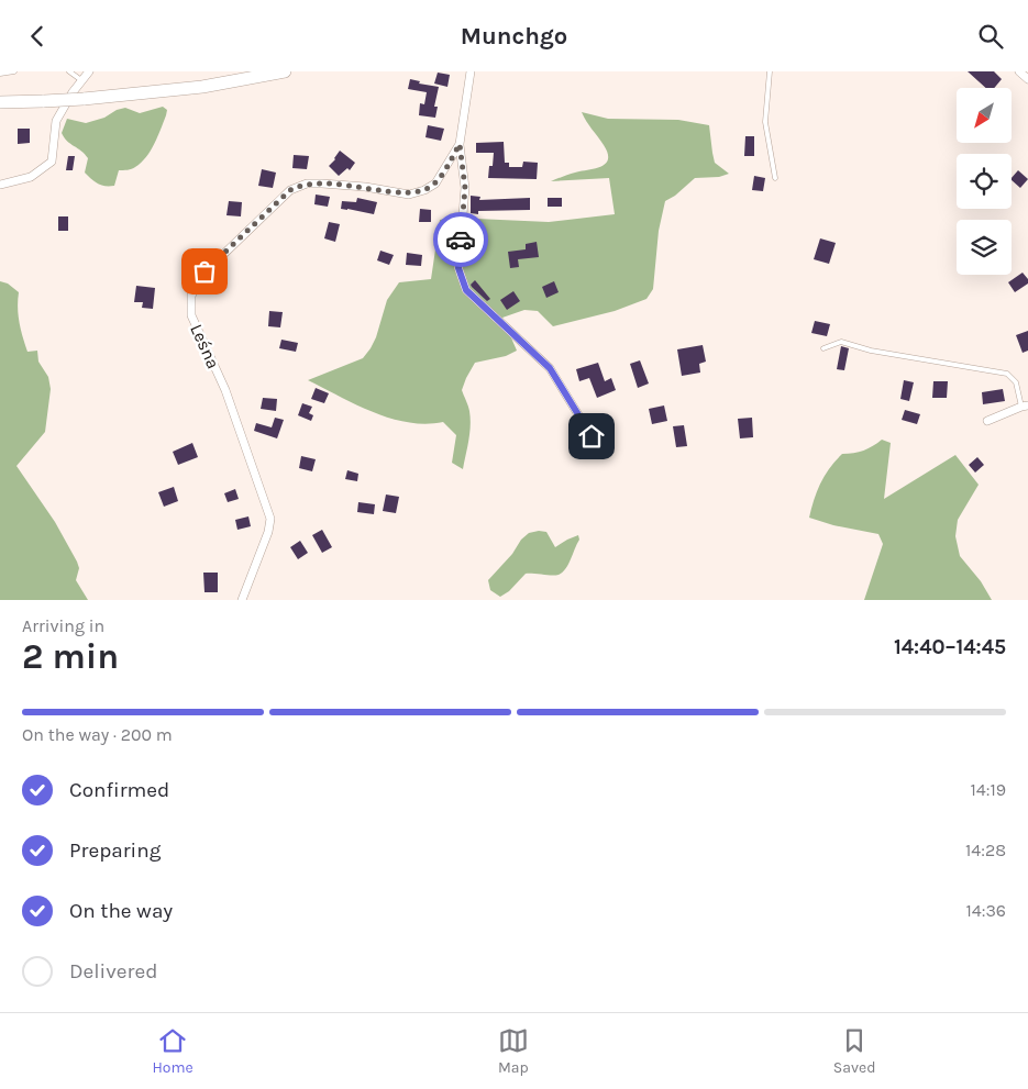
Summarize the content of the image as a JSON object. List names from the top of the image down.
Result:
{
  "streets": {
    "street": ["Leśna"]
  },
  "north": "bottom left",
  "page": {
    "header": "Munchgo",
    "heading": ["2 min", "Arriving in", "14:40–14:45"],
    "bar": "On the way · 200 m",
    "list": [
      ["Confirmed", "14:19"],
      ["Preparing", "14:28"],
      ["On the way", "14:36"],
      "Delivered"
    ],
    "tabs": ["Home", "Map", "Saved"]
  }
}
